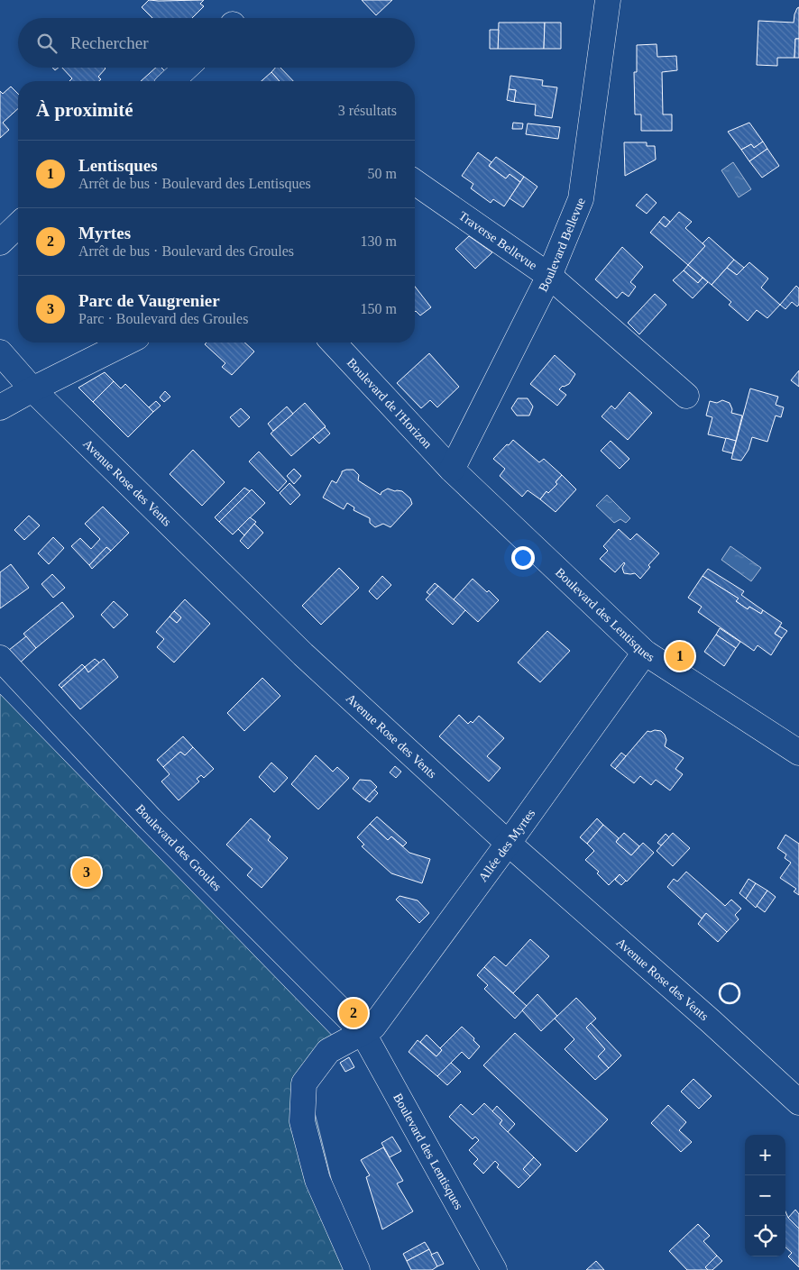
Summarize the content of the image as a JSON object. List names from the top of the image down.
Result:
{
  "streets": {
    "street": [
      "Traverse Bellevue",
      "Boulevard Bellevue",
      "Boulevard de l'Horizon",
      "Avenue Rose des Vents",
      "Boulevard des Lentisques",
      "Allée des Myrtes",
      "Boulevard des Groules"
    ]
  },
  "crossings": [
    ["Traverse Bellevue", "Boulevard Bellevue"],
    ["Boulevard Bellevue", "Boulevard de l'Horizon"],
    ["Boulevard Bellevue", "Boulevard des Lentisques"],
    ["Boulevard de l'Horizon", "Boulevard des Lentisques"],
    ["Avenue Rose des Vents", "Allée des Myrtes"],
    ["Boulevard des Lentisques", "Allée des Myrtes"],
    ["Boulevard des Lentisques", "Boulevard des Groules"],
    ["Allée des Myrtes", "Boulevard des Groules"]
  ],
  "page": {
    "search": "Rechercher",
    "heading": ["À proximité", "3 résultats"],
    "list": [
      {
        "mark": "1",
        "name": "Lentisques",
        "note": "Arrêt de bus · Boulevard des Lentisques",
        "value": "50 m"
      },
      {
        "mark": "2",
        "name": "Myrtes",
        "note": "Arrêt de bus · Boulevard des Groules",
        "value": "130 m"
      },
      {
        "mark": "3",
        "name": "Parc de Vaugrenier",
        "note": "Parc · Boulevard des Groules",
        "value": "150 m"
      }
    ],
    "pins": ["1", "3", "2"],
    "map_buttons": ["+", "−"]
  }
}
